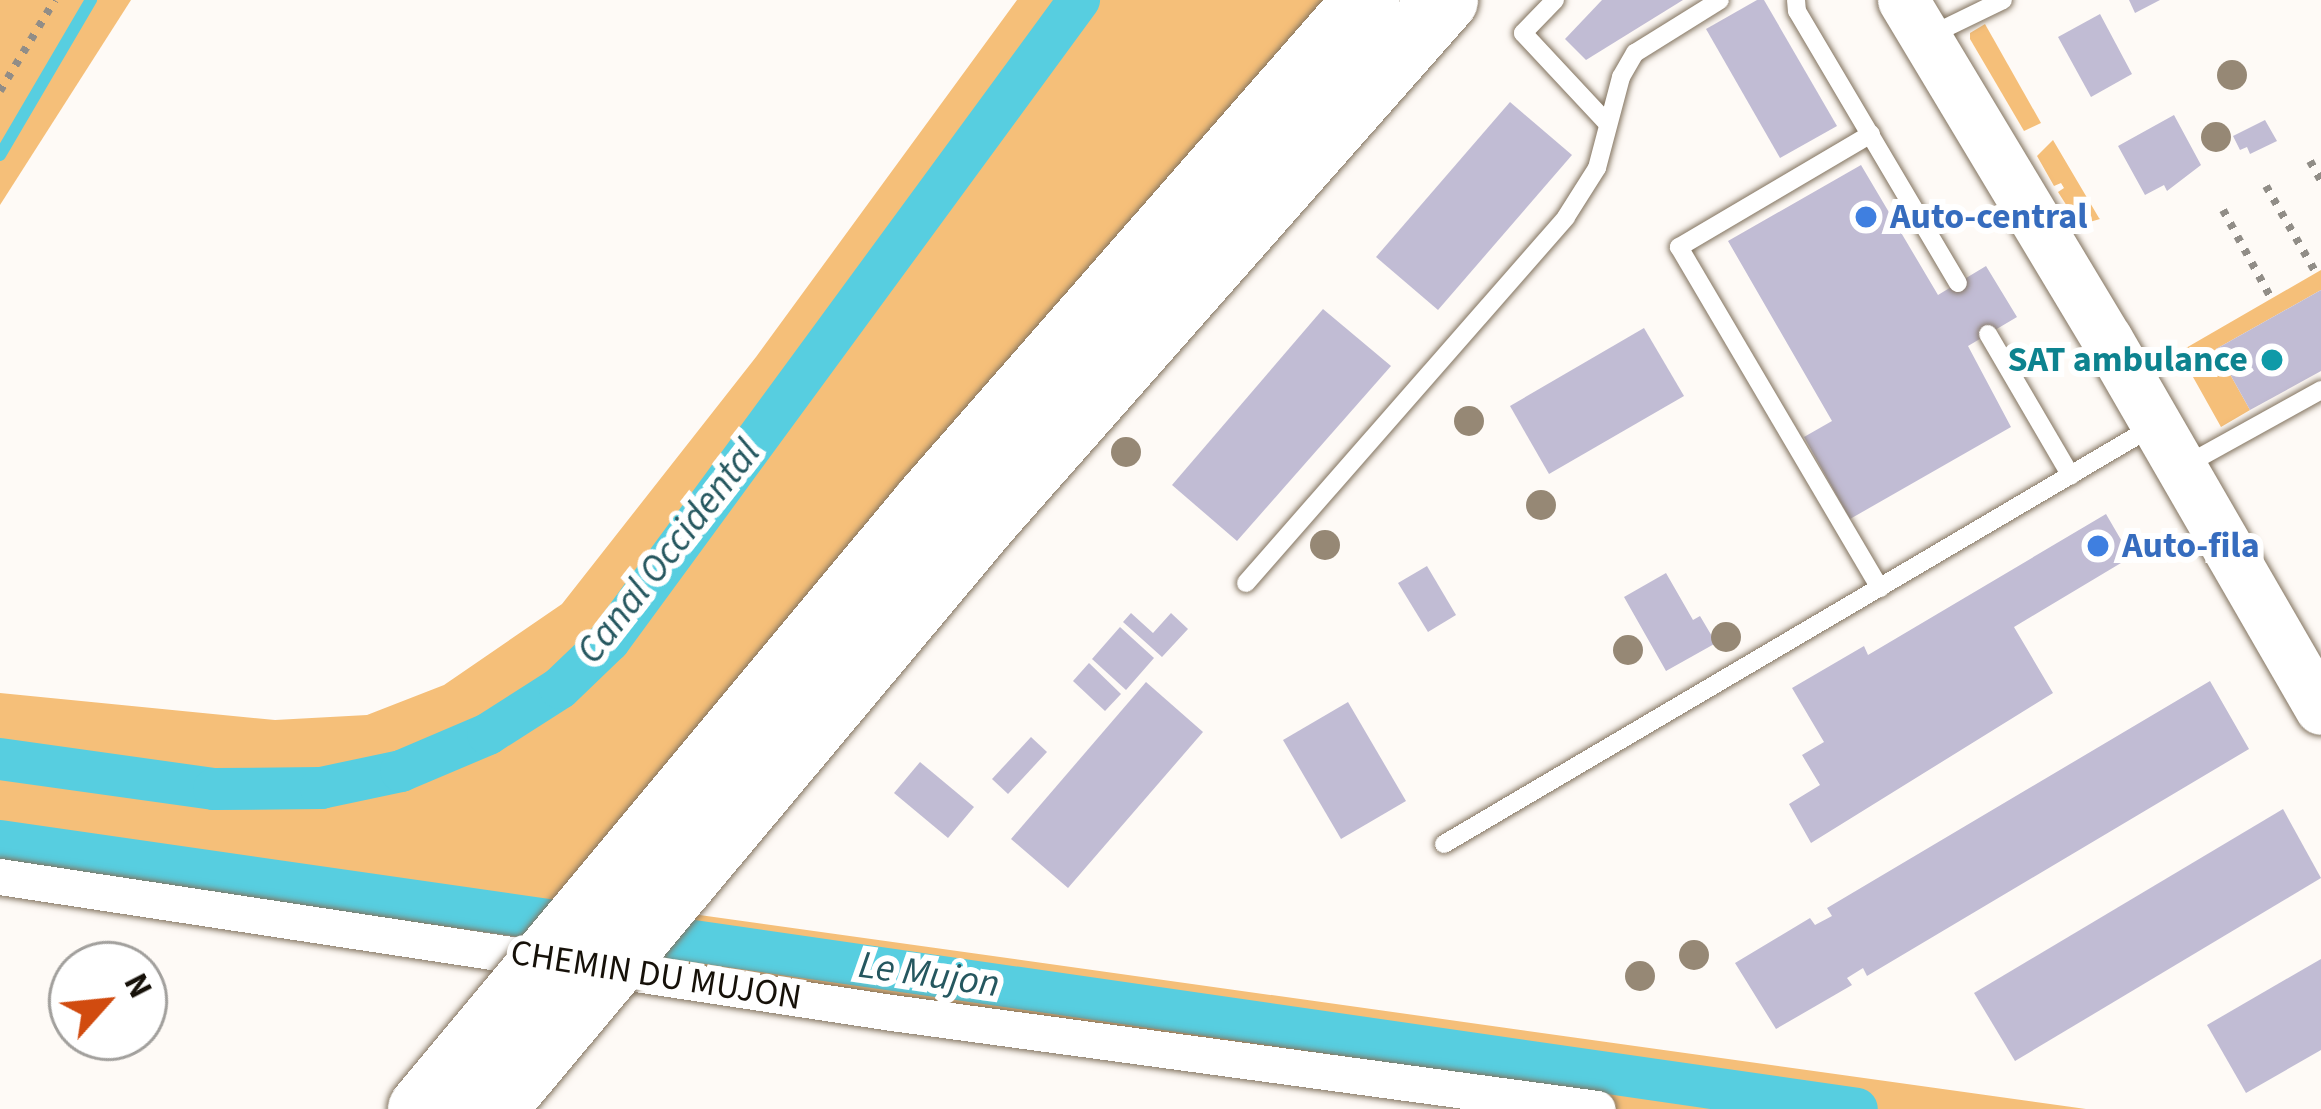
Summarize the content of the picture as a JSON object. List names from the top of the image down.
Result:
{
  "streets": {
    "street": ["CHEMIN DU MUJON"]
  },
  "water": ["Canal Occidental", "Le Mujon"],
  "places": ["Auto-central", "SAT ambulance", "Auto-fila"],
  "north": "top right"
}
